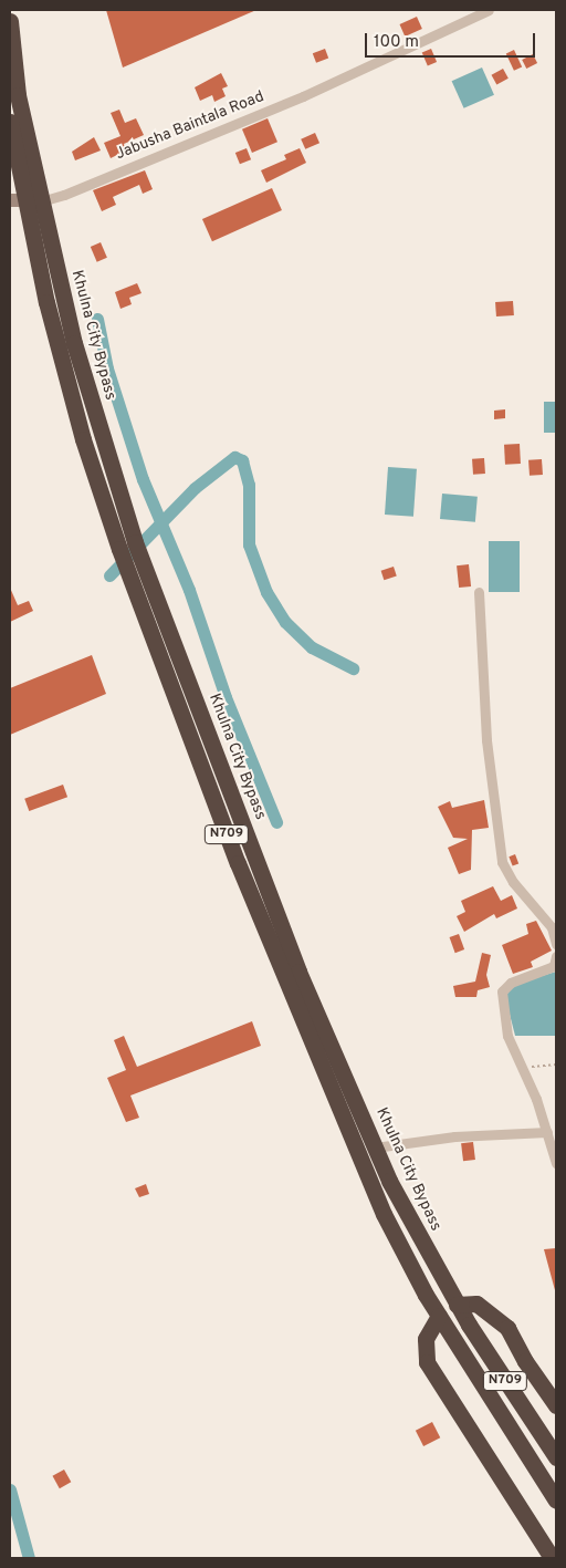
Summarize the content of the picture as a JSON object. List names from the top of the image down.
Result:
{
  "streets": {
    "highway": ["Khulna City Bypass", "N709"],
    "street": ["Jabusha Baintala Road"]
  },
  "crossings": [
    ["Jabusha Baintala Road", "Khulna City Bypass"]
  ],
  "scale_bar": "100 m"
}
